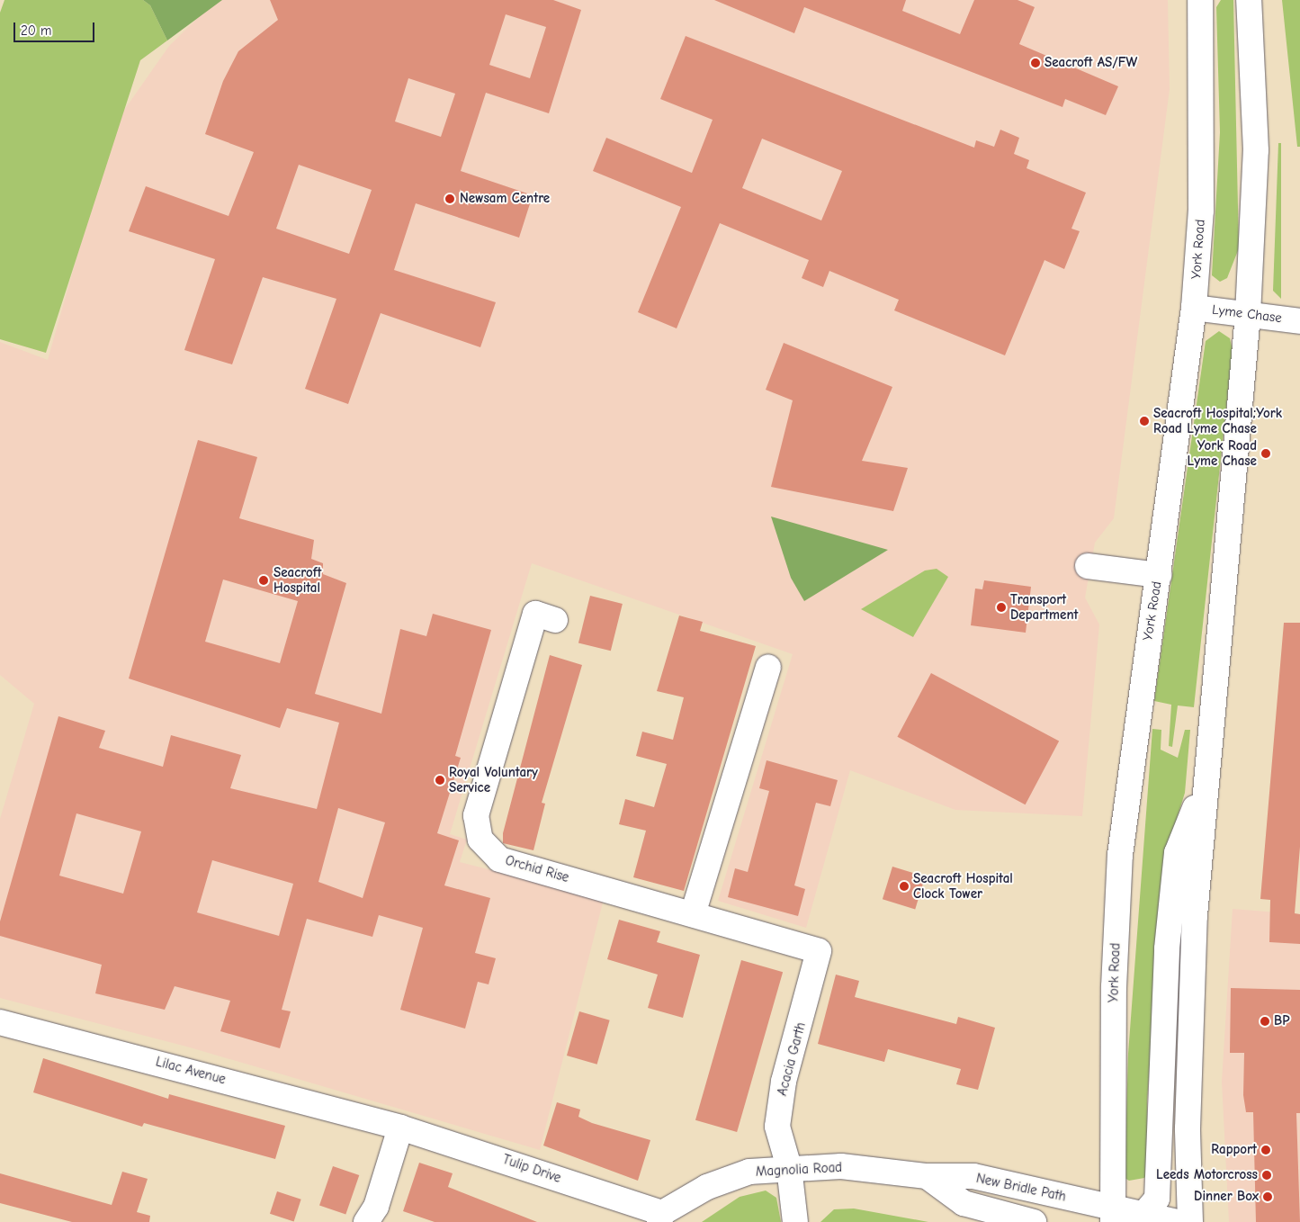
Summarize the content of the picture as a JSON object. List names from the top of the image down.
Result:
{
  "streets": {
    "main road": [
      "York Road",
      "Lyme Chase",
      "Orchid Rise",
      "Acacia Garth",
      "Lilac Avenue",
      "Tulip Drive",
      "Magnolia Road",
      "New Bridle Path"
    ]
  },
  "crossings": [
    ["York Road", "Lyme Chase"],
    ["York Road", "New Bridle Path"],
    ["Orchid Rise", "Acacia Garth"],
    ["Acacia Garth", "Magnolia Road"],
    ["Lilac Avenue", "Tulip Drive"],
    ["Tulip Drive", "Magnolia Road"],
    ["Magnolia Road", "New Bridle Path"]
  ],
  "places": [
    "Seacroft AS/FW",
    "Newsam Centre",
    "Seacroft Hospital;York Road Lyme Chase",
    "York Road Lyme Chase",
    "Seacroft Hospital",
    "Transport Department",
    "Royal Voluntary Service",
    "Seacroft Hospital Clock Tower",
    "BP",
    "Rapport",
    "Leeds Motorcross",
    "Dinner Box"
  ],
  "scale_bar": "20 m"
}
